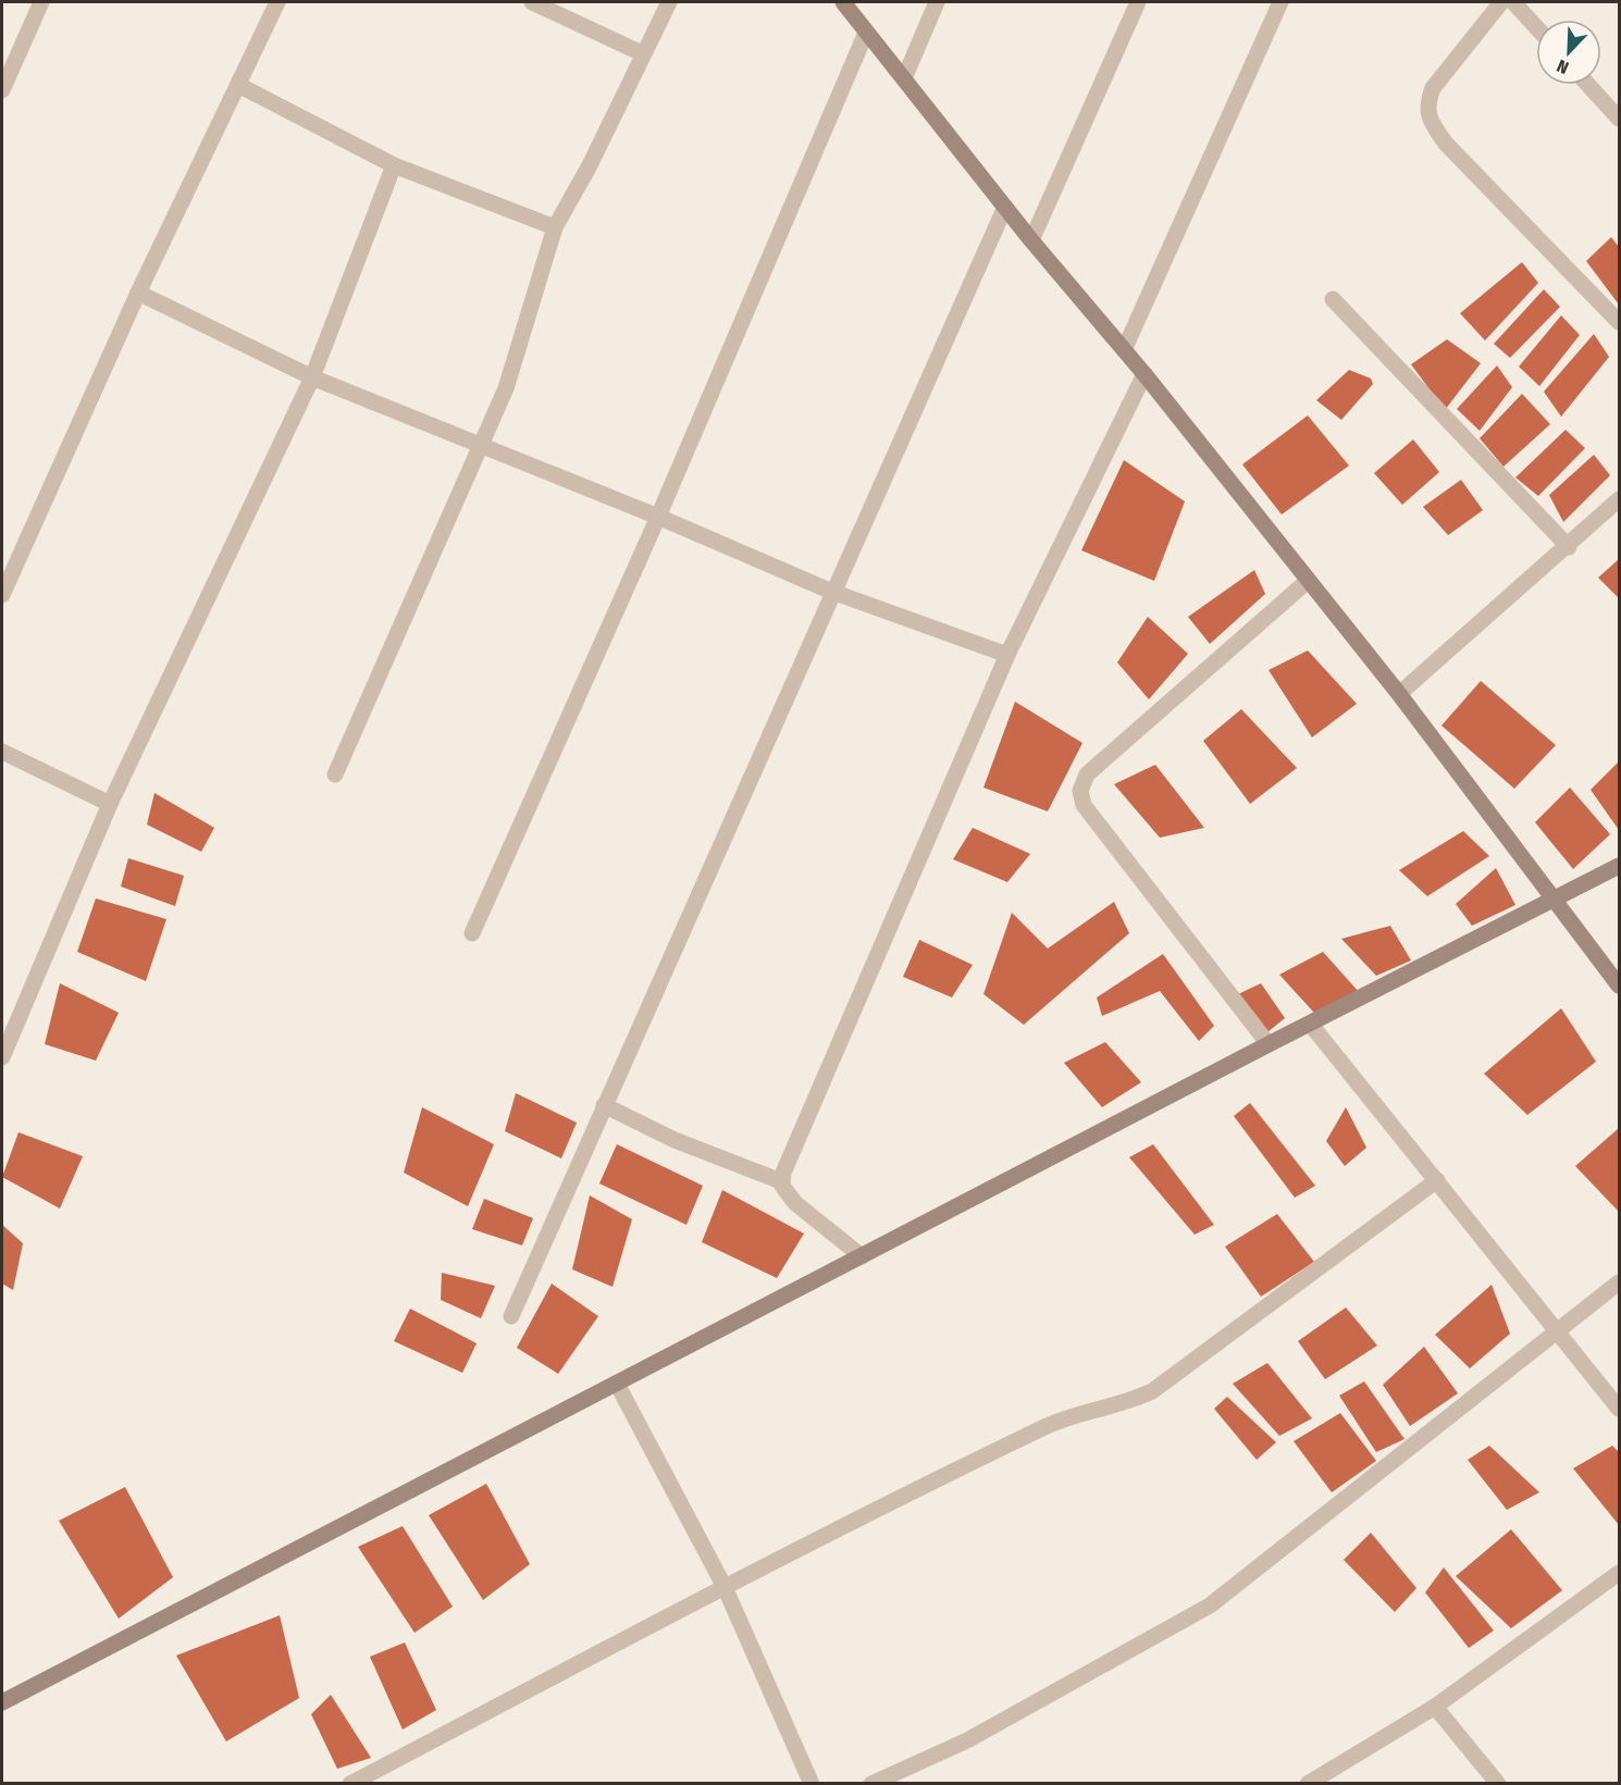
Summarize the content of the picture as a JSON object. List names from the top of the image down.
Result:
{
  "north": "bottom left"
}
